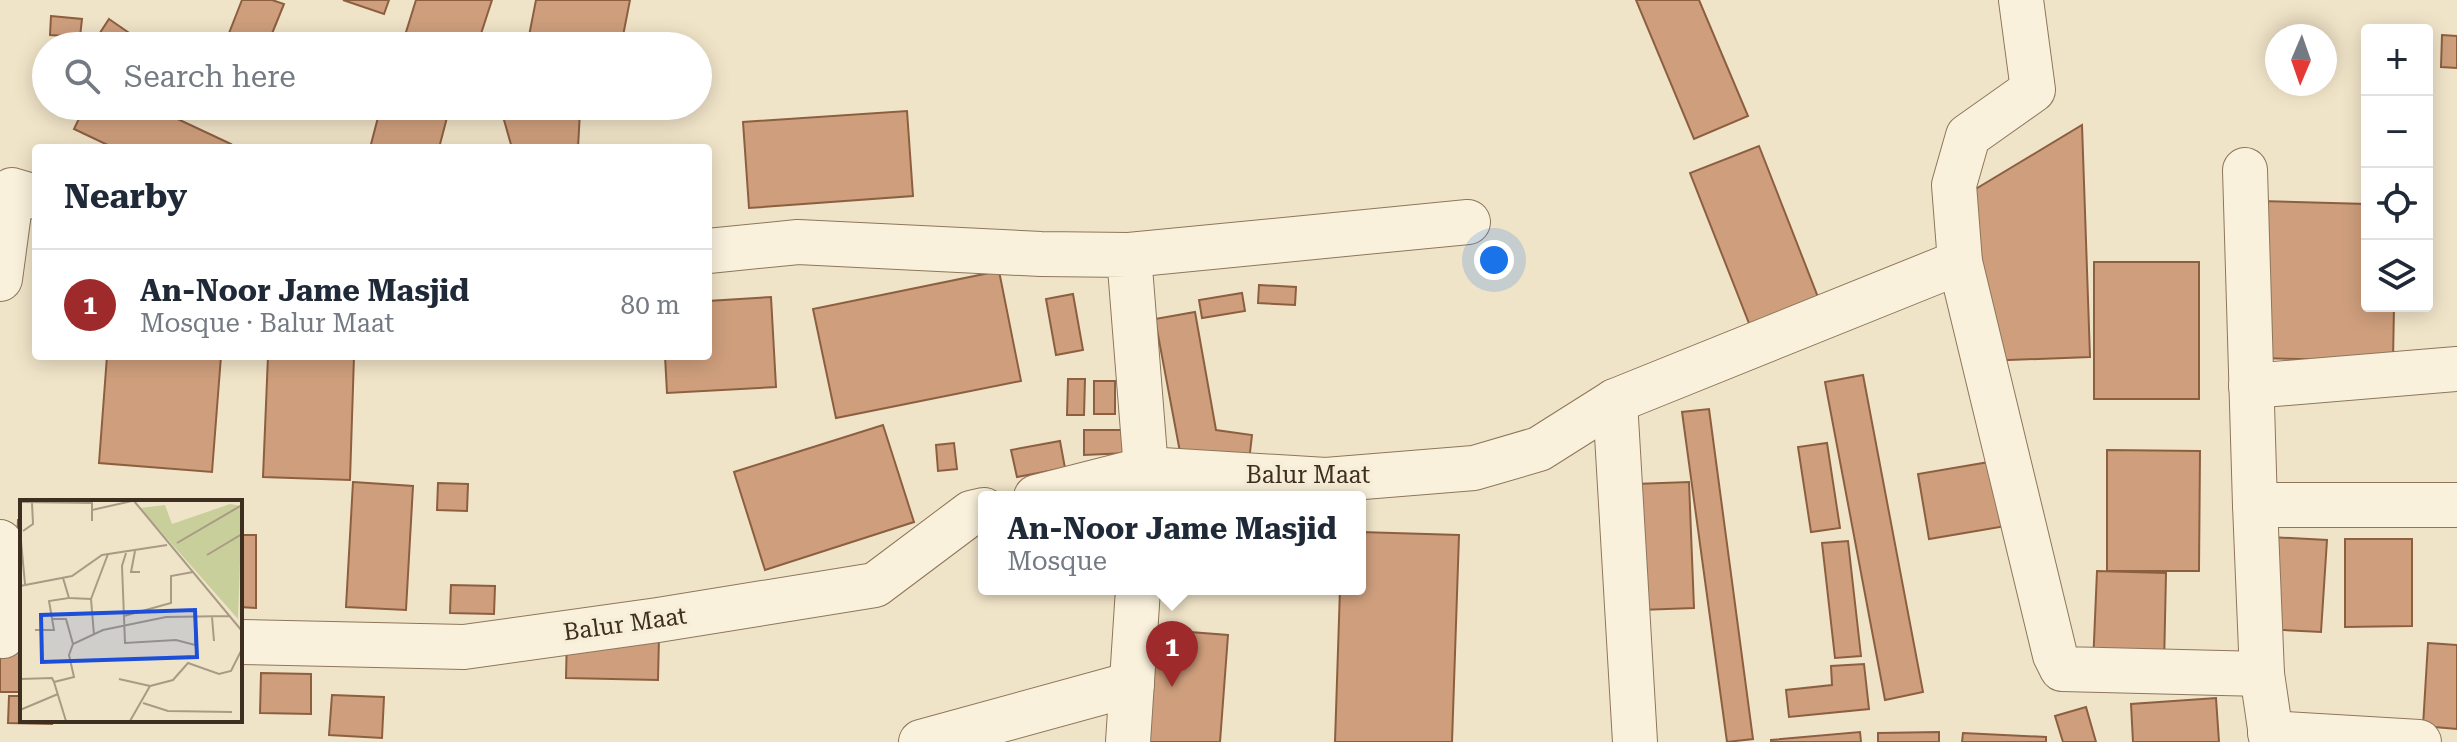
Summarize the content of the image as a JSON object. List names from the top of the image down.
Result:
{
  "streets": {
    "street": ["Balur Maat"]
  },
  "north": "bottom",
  "page": {
    "map_buttons": ["+", "−"],
    "search": "Search here",
    "heading": "Nearby",
    "list": [
      {
        "mark": "1",
        "name": "An-Noor Jame Masjid",
        "note": "Mosque · Balur Maat",
        "value": "80 m"
      }
    ],
    "popup": ["An-Noor Jame Masjid", "Mosque"],
    "pins": "1"
  }
}
